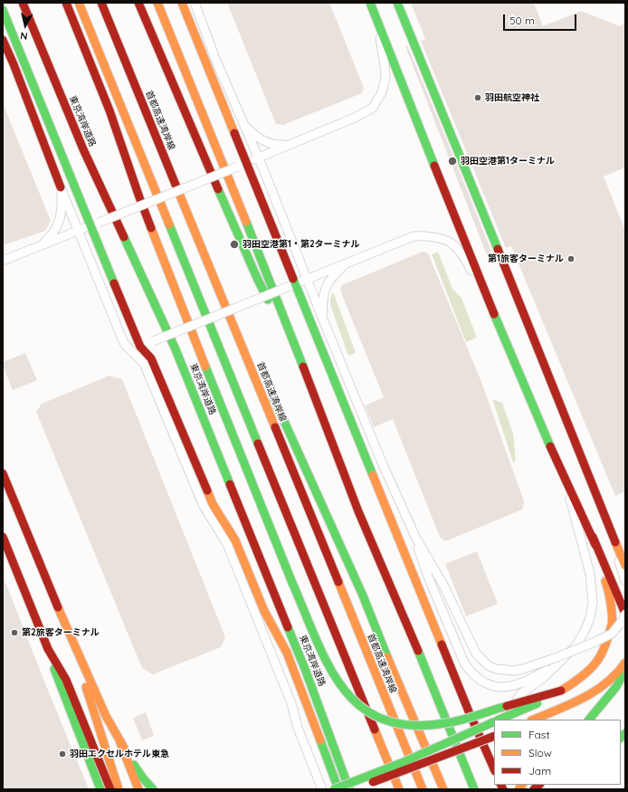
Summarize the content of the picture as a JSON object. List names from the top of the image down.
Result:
{
  "streets": {
    "main road": ["首都高速湾岸線", "東京湾岸道路"]
  },
  "places": [
    "羽田航空神社",
    "羽田空港第1ターミナル",
    "羽田空港第1・第2ターミナル",
    "第1旅客ターミナル",
    "第2旅客ターミナル",
    "羽田エクセルホテル東急"
  ],
  "legend": ["Fast", "Slow", "Jam"],
  "scale_bar": "50 m",
  "north": "bottom"
}
